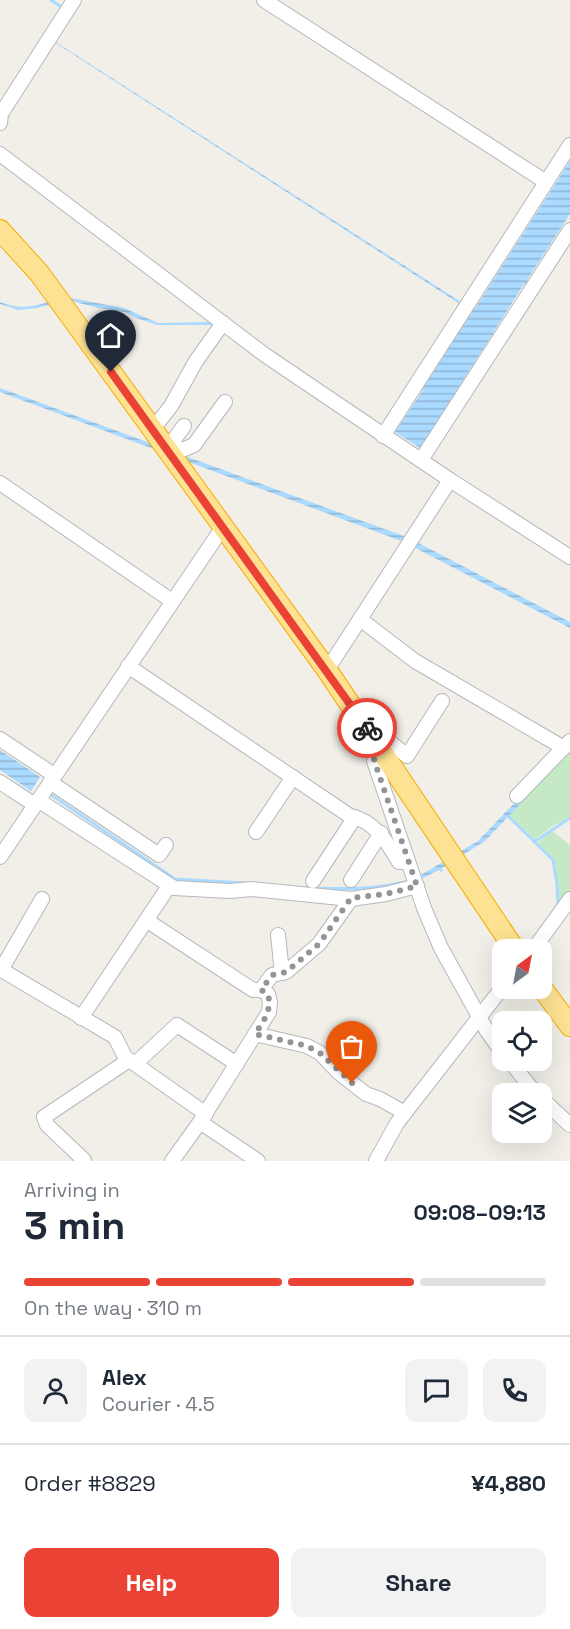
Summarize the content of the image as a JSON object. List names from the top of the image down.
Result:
{
  "north": "top right",
  "page": {
    "heading": ["3 min", "Arriving in", "09:08–09:13"],
    "panel": [
      "Alex",
      "Courier · 4.5",
      "Order #8829",
      "¥4,880"
    ],
    "bar": "On the way · 310 m",
    "buttons": ["Help", "Share"]
  }
}
